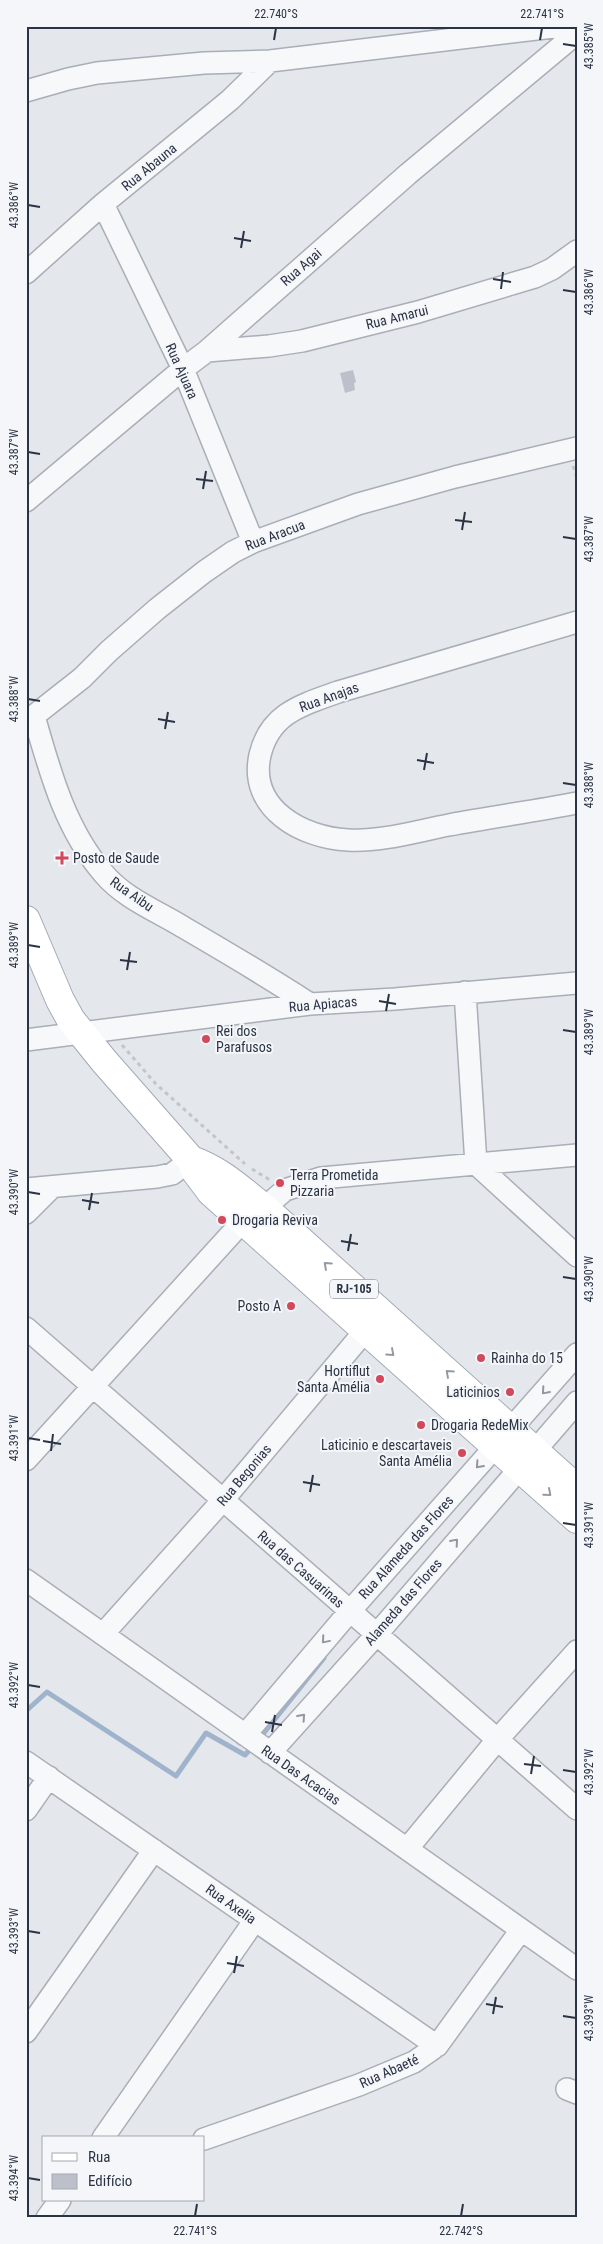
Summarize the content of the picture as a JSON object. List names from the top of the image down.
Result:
{
  "streets": {
    "main road": ["RJ-105"],
    "street": [
      "Rua Abauna",
      "Rua Agai",
      "Rua Amarui",
      "Rua Ajuara",
      "Rua Aracua",
      "Rua Anajas",
      "Rua Aibu",
      "Rua Apiacas",
      "Rua Begonias",
      "Rua Alameda das Flores",
      "Rua das Casuarinas",
      "Alameda das Flores",
      "Rua Das Acacias",
      "Rua Axelia",
      "Rua Abaeté"
    ]
  },
  "crossings": [
    ["Rua Abauna", "Rua Ajuara"],
    ["Rua Agai", "Rua Amarui"],
    ["Rua Agai", "Rua Ajuara"],
    ["Rua Ajuara", "Rua Aracua"],
    ["Rua Aracua", "Rua Aibu"],
    ["Rua Aibu", "Rua Apiacas"],
    ["Rua Apiacas", "RJ-105"],
    ["RJ-105", "Rua Begonias"],
    ["RJ-105", "Rua Alameda das Flores"],
    ["RJ-105", "Alameda das Flores"],
    ["Rua Begonias", "Rua das Casuarinas"],
    ["Rua Begonias", "Rua Das Acacias"],
    ["Rua Alameda das Flores", "Rua das Casuarinas"],
    ["Rua Alameda das Flores", "Rua Das Acacias"],
    ["Rua das Casuarinas", "Alameda das Flores"],
    ["Alameda das Flores", "Rua Das Acacias"],
    ["Rua Das Acacias", "Rua Abaeté"],
    ["Rua Axelia", "Rua Abaeté"]
  ],
  "one_way": ["Rua Alameda das Flores"],
  "places": {
    "health": ["Posto de Saude"],
    "other": [
      "Rei dos Parafusos",
      "Terra Prometida Pizzaria",
      "Drogaria Reviva",
      "Posto A",
      "Rainha do 15",
      "Hortiflut Santa Amélia",
      "Laticinios",
      "Drogaria RedeMix",
      "Laticinio e descartaveis Santa Amélia"
    ]
  },
  "legend": ["Rua", "Edifício"],
  "coordinates": [
    "22.740°S",
    "22.741°S",
    "43.385°W",
    "43.386°W",
    "43.387°W",
    "43.388°W",
    "43.389°W",
    "43.390°W",
    "43.391°W",
    "43.392°W",
    "43.393°W",
    "43.394°W",
    "22.742°S"
  ]
}
